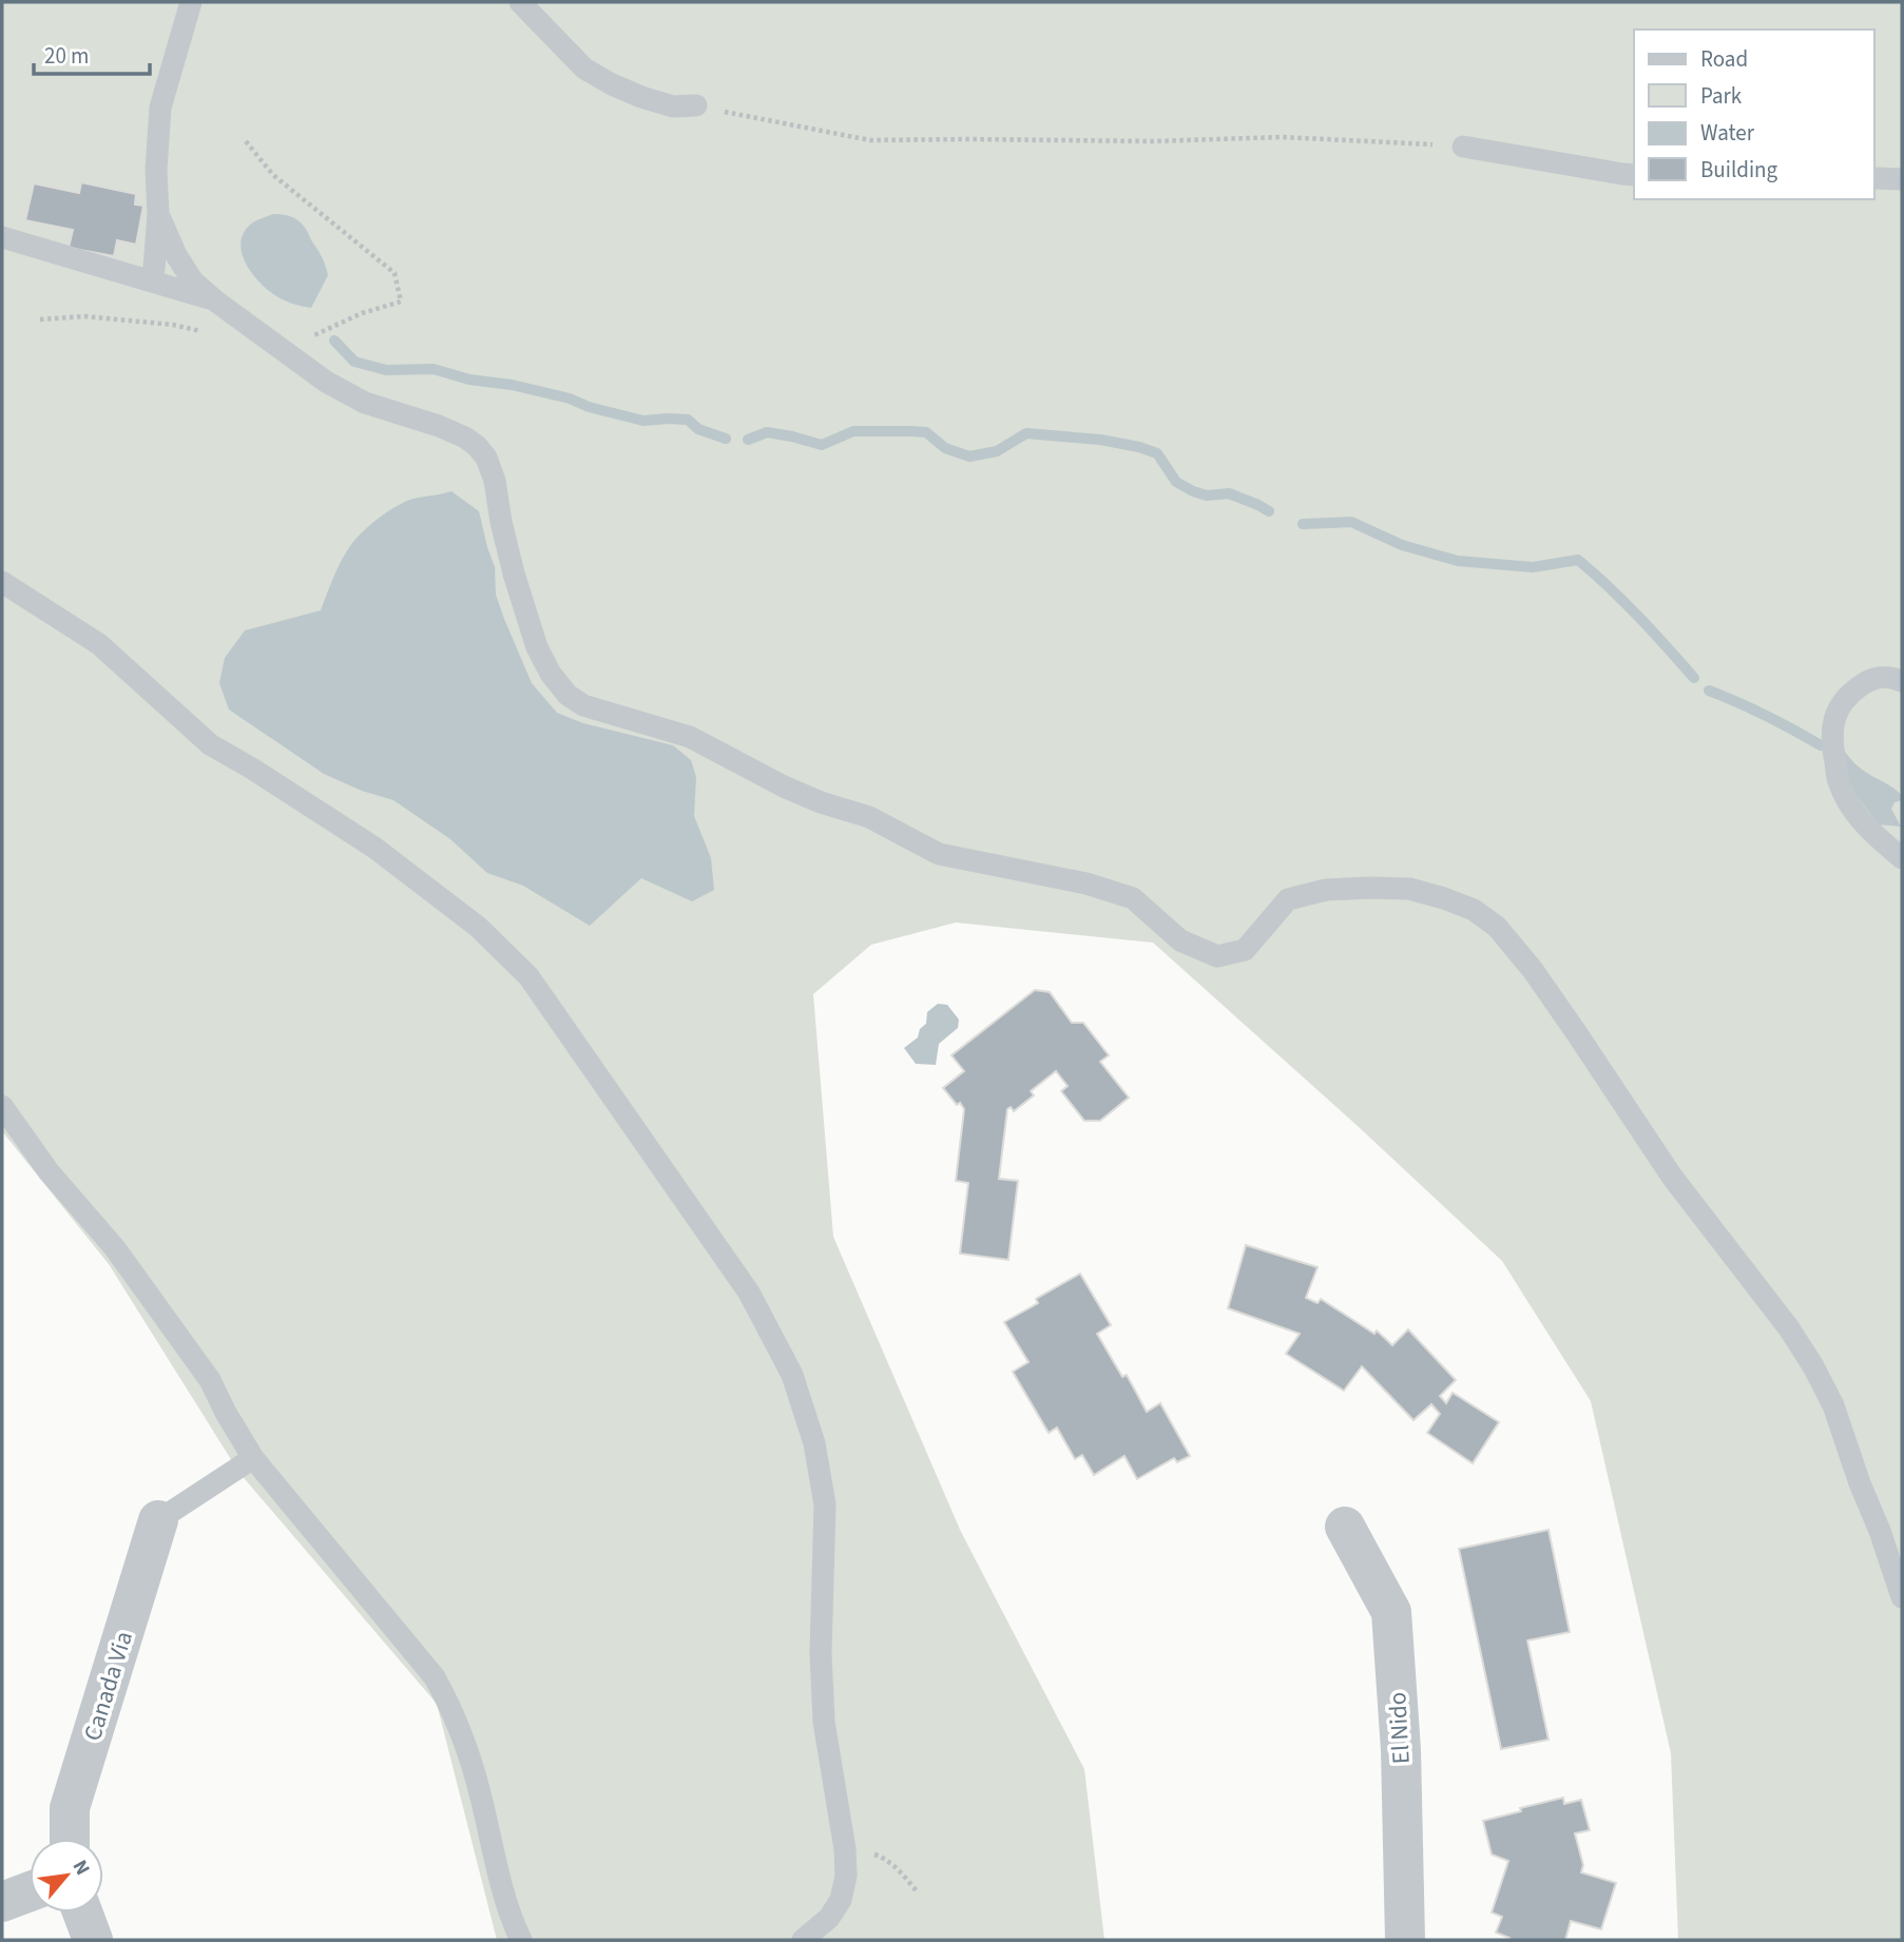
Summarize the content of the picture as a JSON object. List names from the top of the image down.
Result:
{
  "streets": {
    "street": ["Canada Via", "El Nido"]
  },
  "legend": [
    "Road",
    "Park",
    "Water",
    "Building"
  ],
  "scale_bar": "20 m",
  "north": "top right"
}
